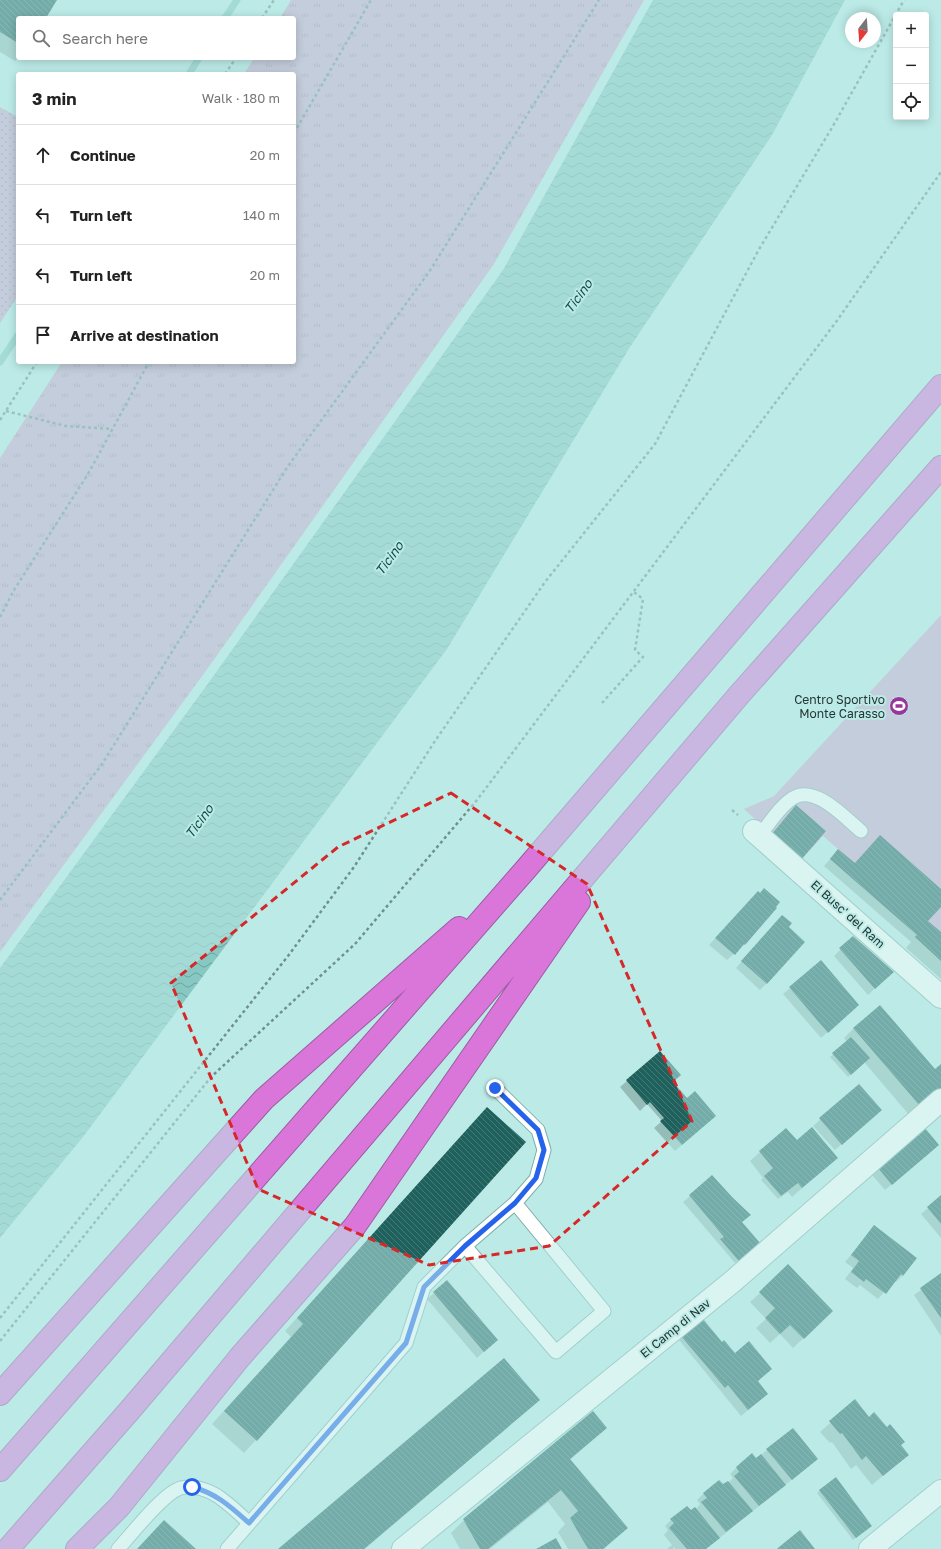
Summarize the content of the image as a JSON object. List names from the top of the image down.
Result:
{
  "streets": {
    "street": ["El Busc' del Ram", "El Camp di Nav"]
  },
  "water": ["Ticino"],
  "places": {
    "sports": ["Centro Sportivo Monte Carasso"]
  },
  "north": "bottom",
  "page": {
    "map_buttons": ["+", "−"],
    "search": "Search here",
    "heading": ["3 min", "Walk · 180 m"],
    "list": [
      ["Continue", "20 m"],
      ["Turn left", "140 m"],
      ["Turn left", "20 m"],
      "Arrive at destination"
    ]
  }
}
